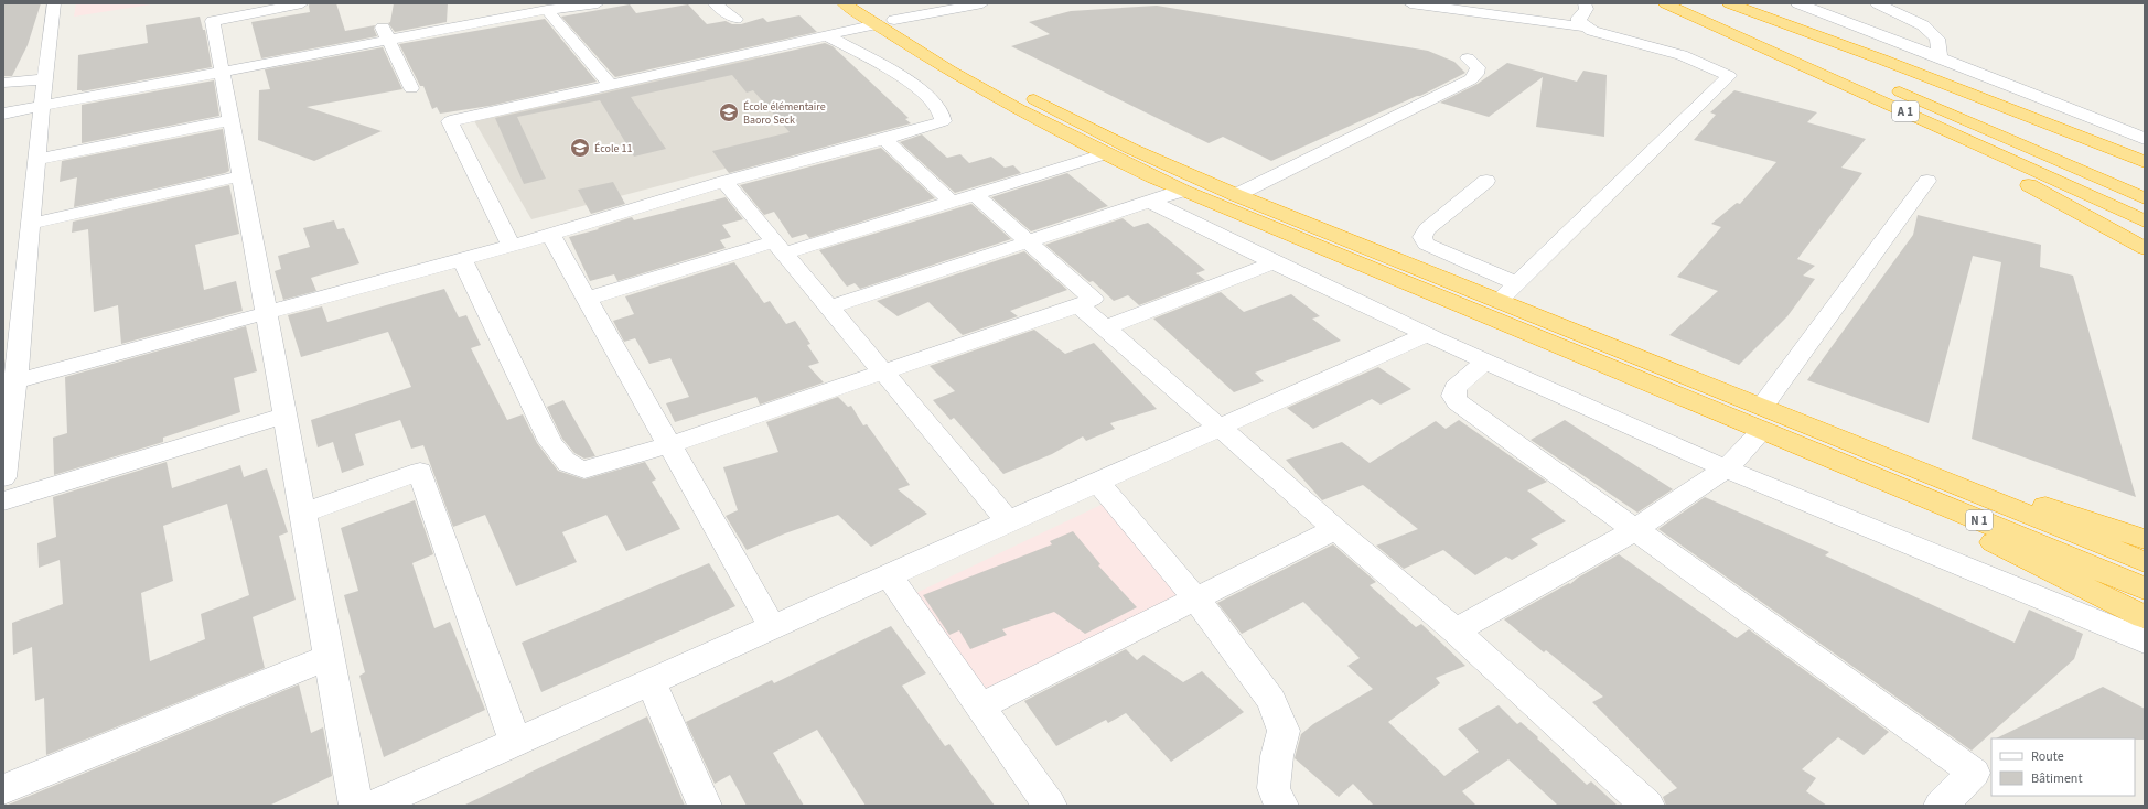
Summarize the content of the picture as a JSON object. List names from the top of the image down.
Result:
{
  "streets": {
    "highway": ["A 1", "N 1"]
  },
  "places": {
    "school or university": ["École élémentaire Baoro Seck", "École 11"]
  },
  "legend": ["Route", "Bâtiment"]
}
